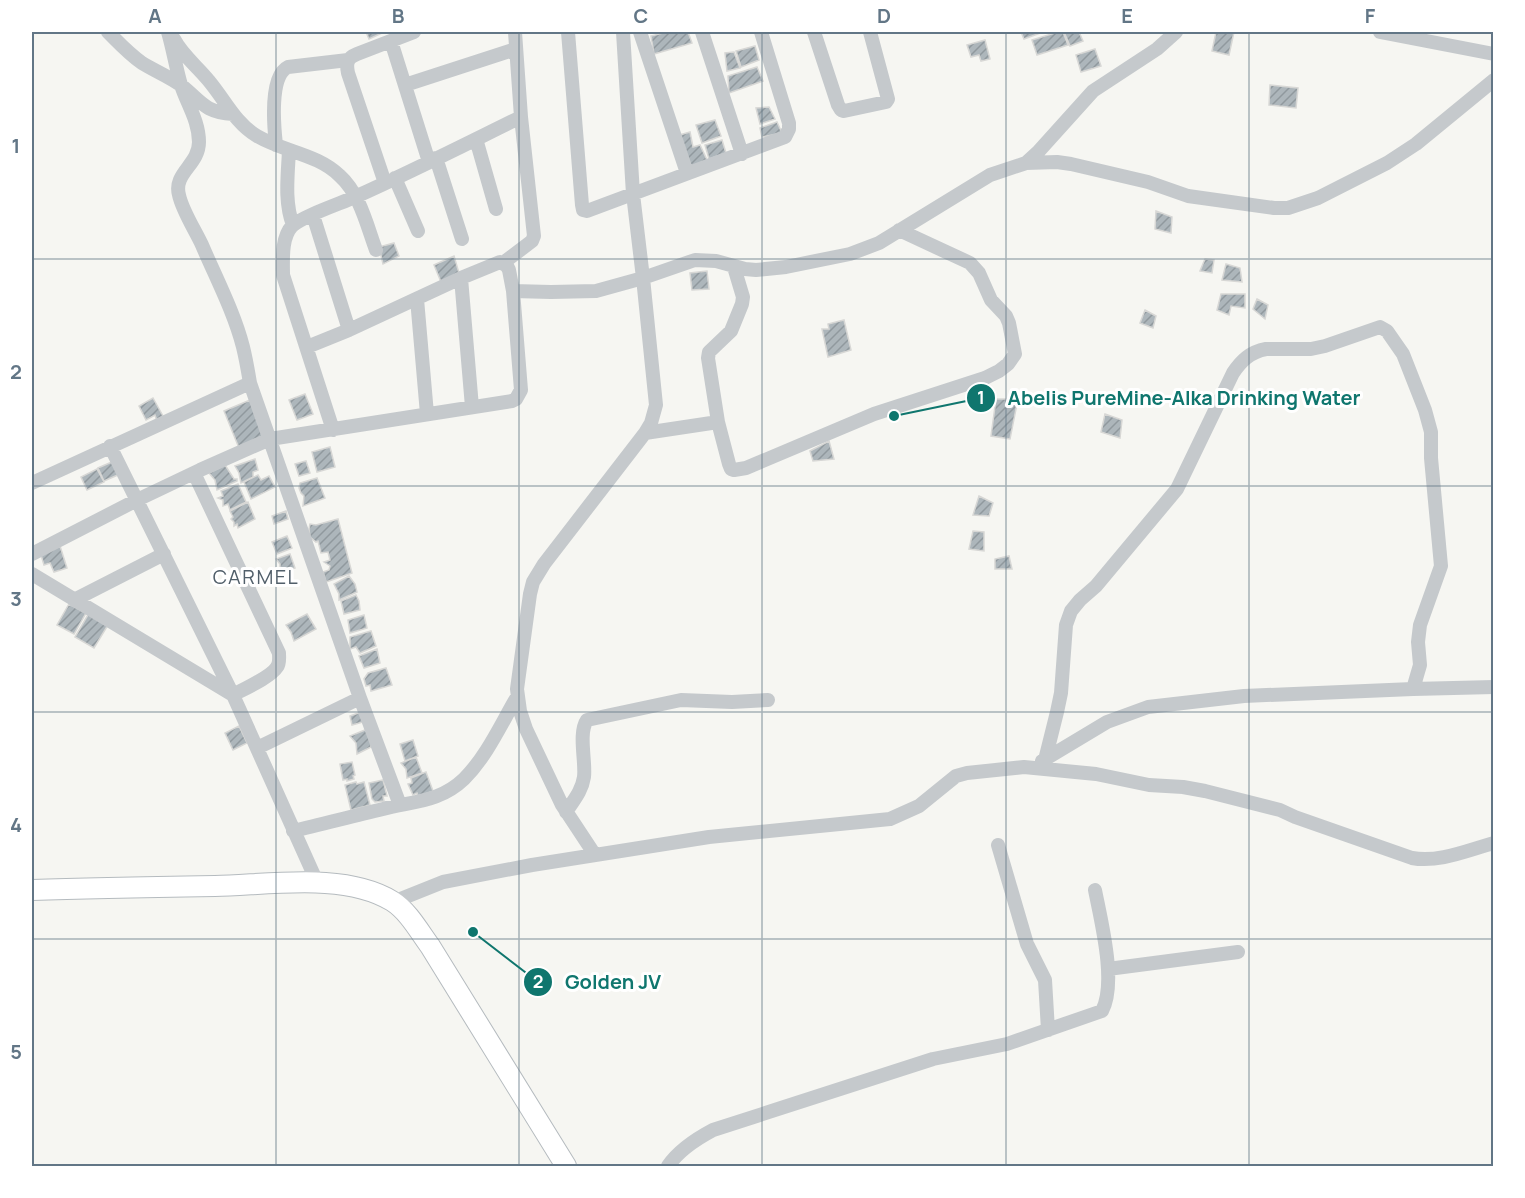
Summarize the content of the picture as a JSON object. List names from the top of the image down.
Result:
{
  "districts": ["CARMEL"],
  "places": ["Abelis PureMine-Alka Drinking Water", "Golden JV"],
  "grid": {
    "columns": [
      "A",
      "B",
      "C",
      "D",
      "E",
      "F"
    ],
    "rows": [
      "1",
      "2",
      "3",
      "4",
      "5"
    ]
  }
}
